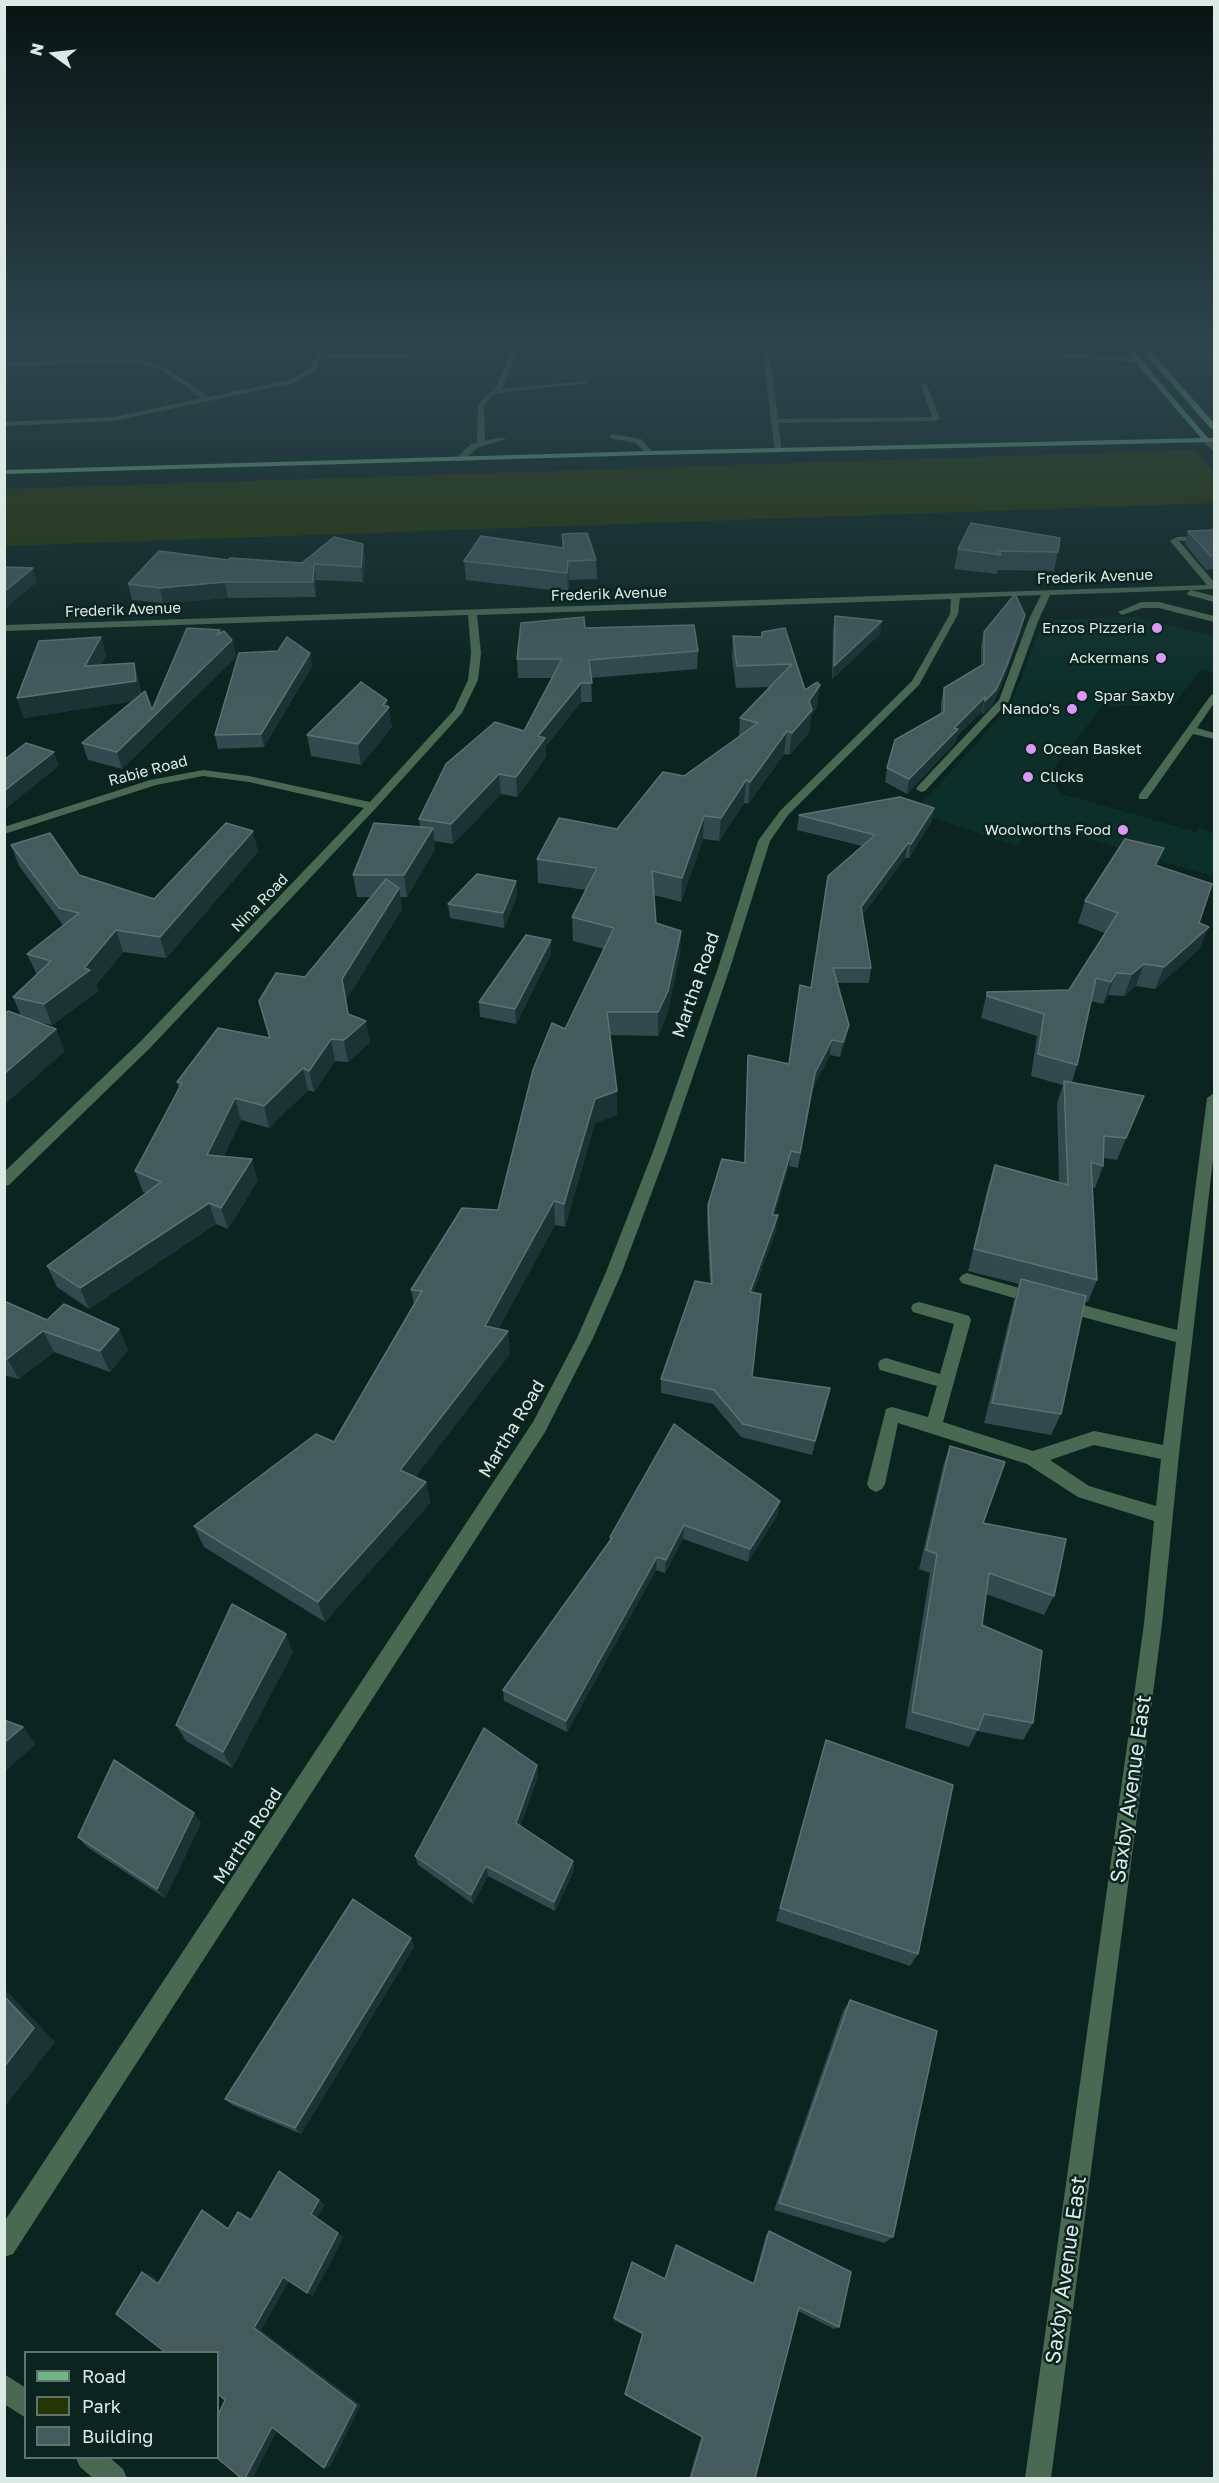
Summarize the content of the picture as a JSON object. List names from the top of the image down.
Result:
{
  "streets": {
    "street": [
      "Frederik Avenue",
      "Rabie Road",
      "Nina Road",
      "Martha Road",
      "Saxby Avenue East"
    ]
  },
  "crossings": [
    ["Frederik Avenue", "Nina Road"],
    ["Frederik Avenue", "Martha Road"],
    ["Rabie Road", "Nina Road"]
  ],
  "places": [
    "Enzos Pizzeria",
    "Ackermans",
    "Spar Saxby",
    "Nando's",
    "Ocean Basket",
    "Clicks",
    "Woolworths Food"
  ],
  "legend": ["Road", "Park", "Building"],
  "north": "left"
}
